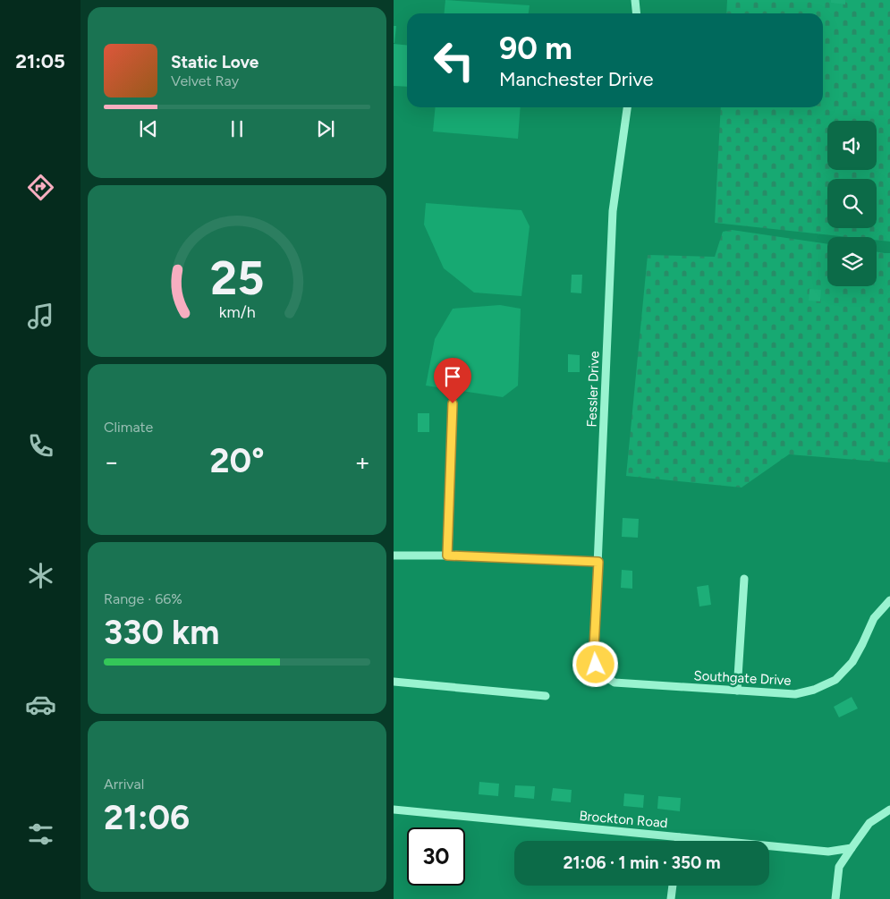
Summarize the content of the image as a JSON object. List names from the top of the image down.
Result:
{
  "streets": {
    "street": ["Fessler Drive", "Southgate Drive", "Brockton Road"]
  },
  "crossings": [
    ["Fessler Drive", "Southgate Drive"]
  ],
  "page": {
    "tabs": "21:05",
    "turn": ["90 m", "Manchester Drive"],
    "song": ["Static Love", "Velvet Ray"],
    "tile": [
      "Climate",
      ["Range · 66%", "330 km"],
      ["Arrival", "21:06"]
    ],
    "heat": ["−", "20°", "+"],
    "limit": "30",
    "trip": "21:06 · 1 min · 350 m",
    "gauge": ["25", "km/h"]
  }
}
